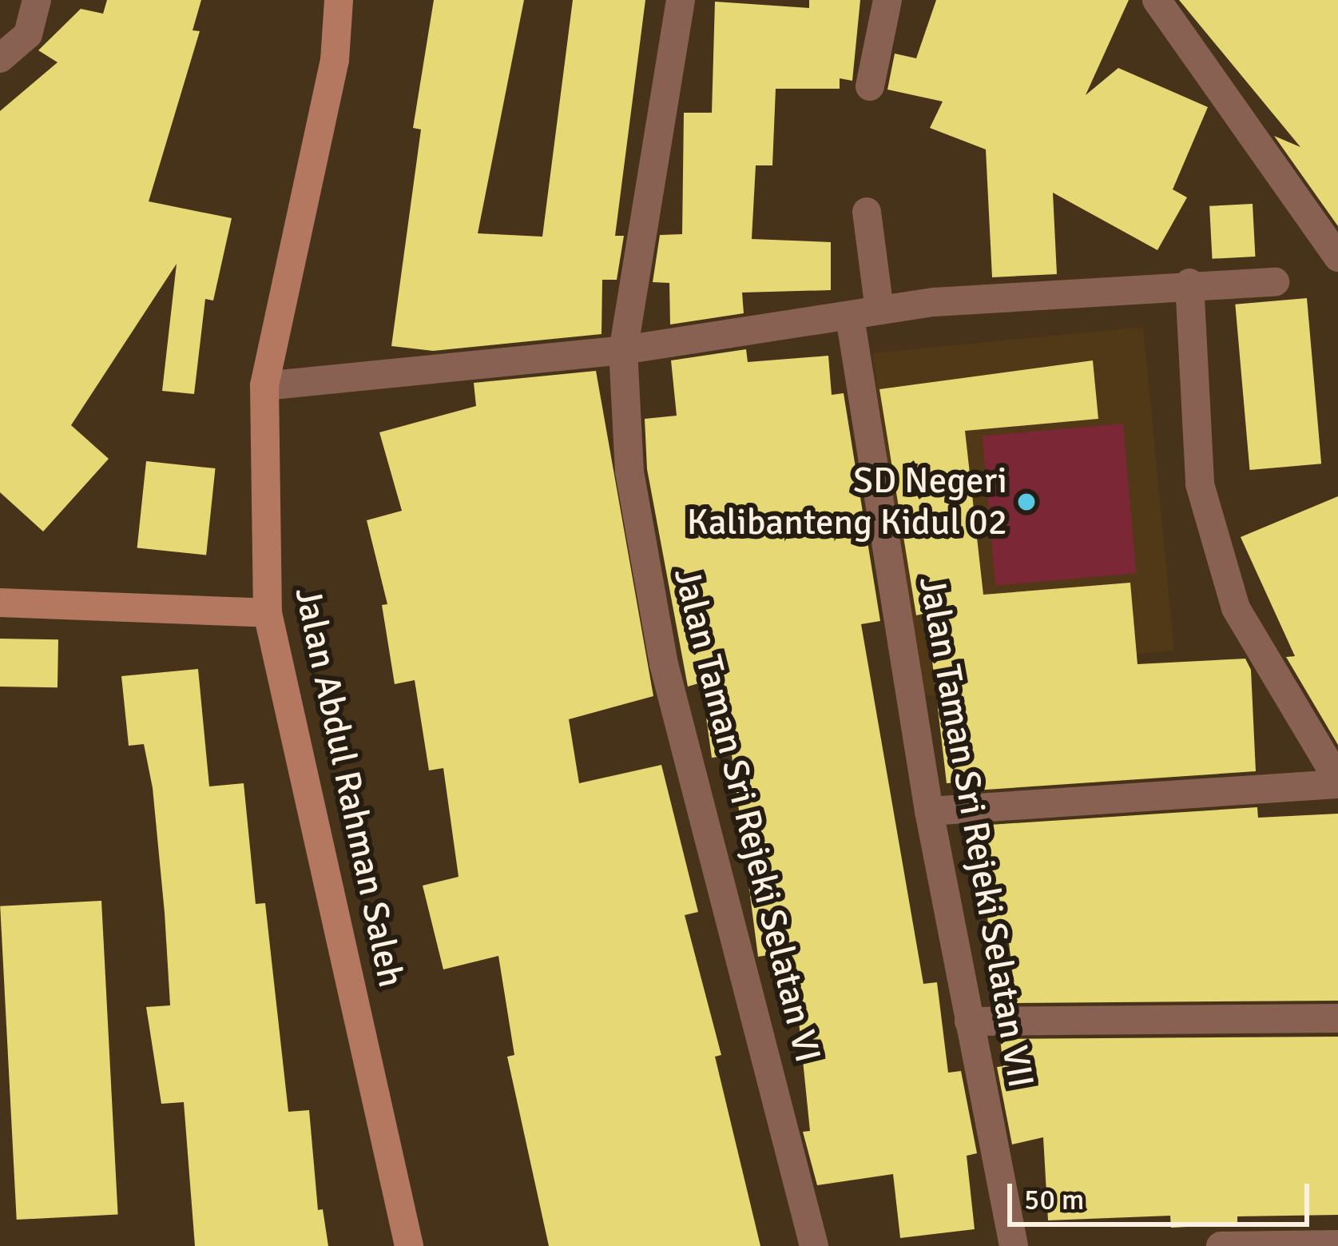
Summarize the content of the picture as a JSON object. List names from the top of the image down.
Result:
{
  "streets": {
    "street": ["Jalan Abdul Rahman Saleh", "Jalan Taman Sri Rejeki Selatan VI", "Jalan Taman Sri Rejeki Selatan VII"]
  },
  "places": ["SD Negeri Kalibanteng Kidul 02"],
  "scale_bar": "50 m"
}
